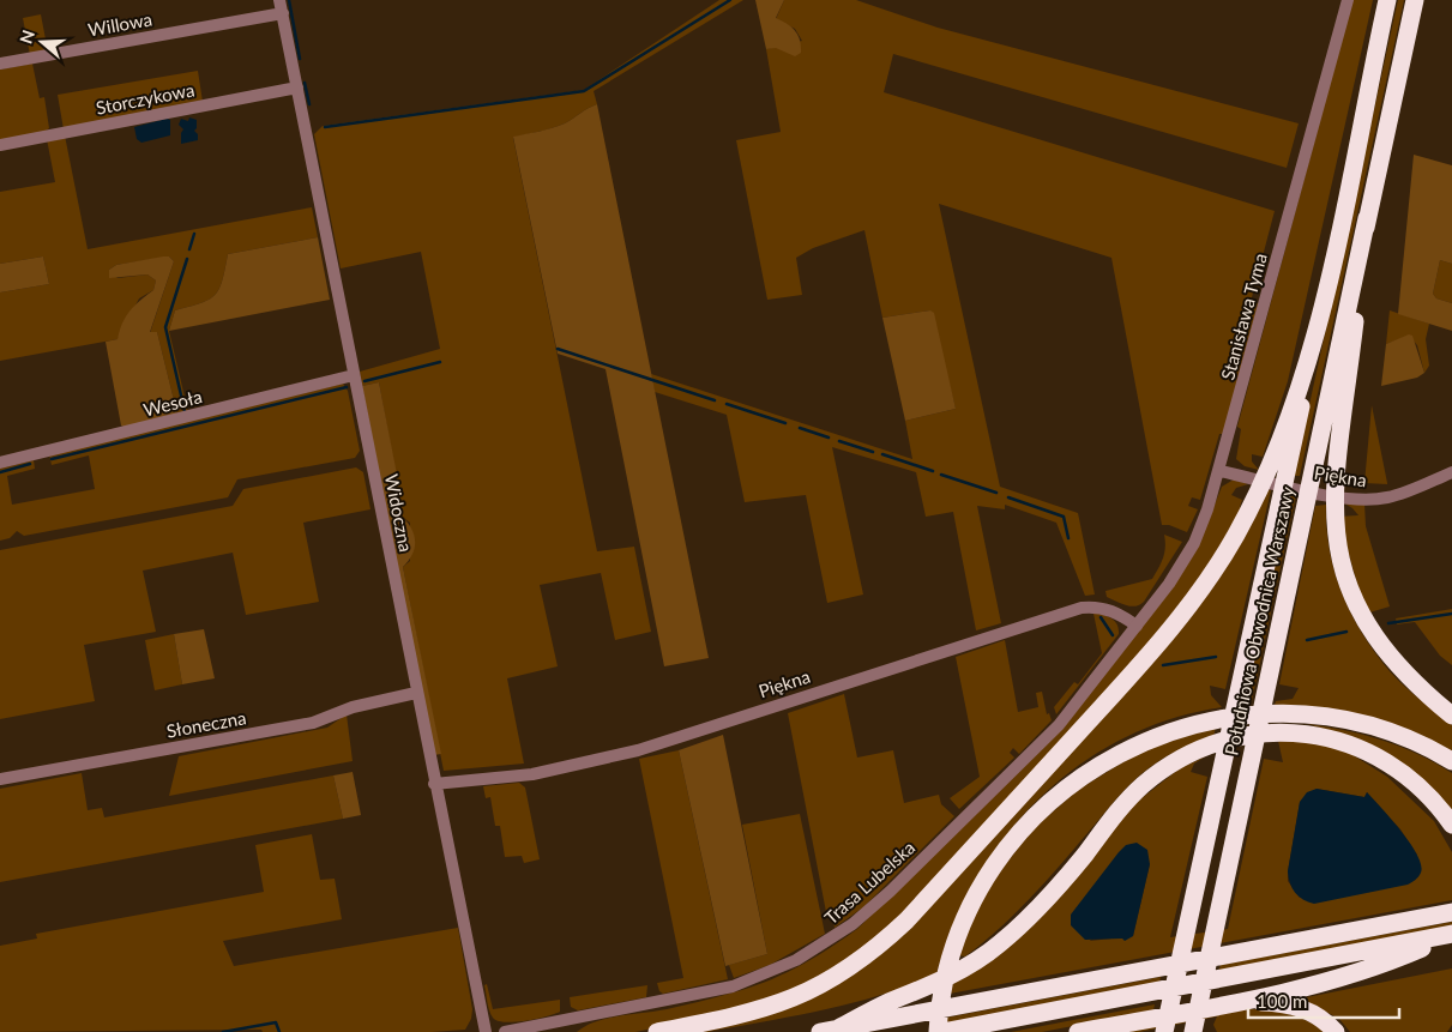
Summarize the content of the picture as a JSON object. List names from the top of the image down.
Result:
{
  "streets": {
    "highway": ["Południowa Obwodnica Warszawy"],
    "street": [
      "Willowa",
      "Storczykowa",
      "Stanisława Tyma",
      "Wesoła",
      "Piękna",
      "Widoczna",
      "Słoneczna",
      "Trasa Lubelska"
    ]
  },
  "crossings": [
    ["Willowa", "Widoczna"],
    ["Storczykowa", "Widoczna"],
    ["Stanisława Tyma", "Piękna"],
    ["Stanisława Tyma", "Trasa Lubelska"],
    ["Wesoła", "Widoczna"],
    ["Piękna", "Widoczna"],
    ["Piękna", "Trasa Lubelska"],
    ["Widoczna", "Słoneczna"]
  ],
  "scale_bar": "100 m",
  "north": "left"
}
